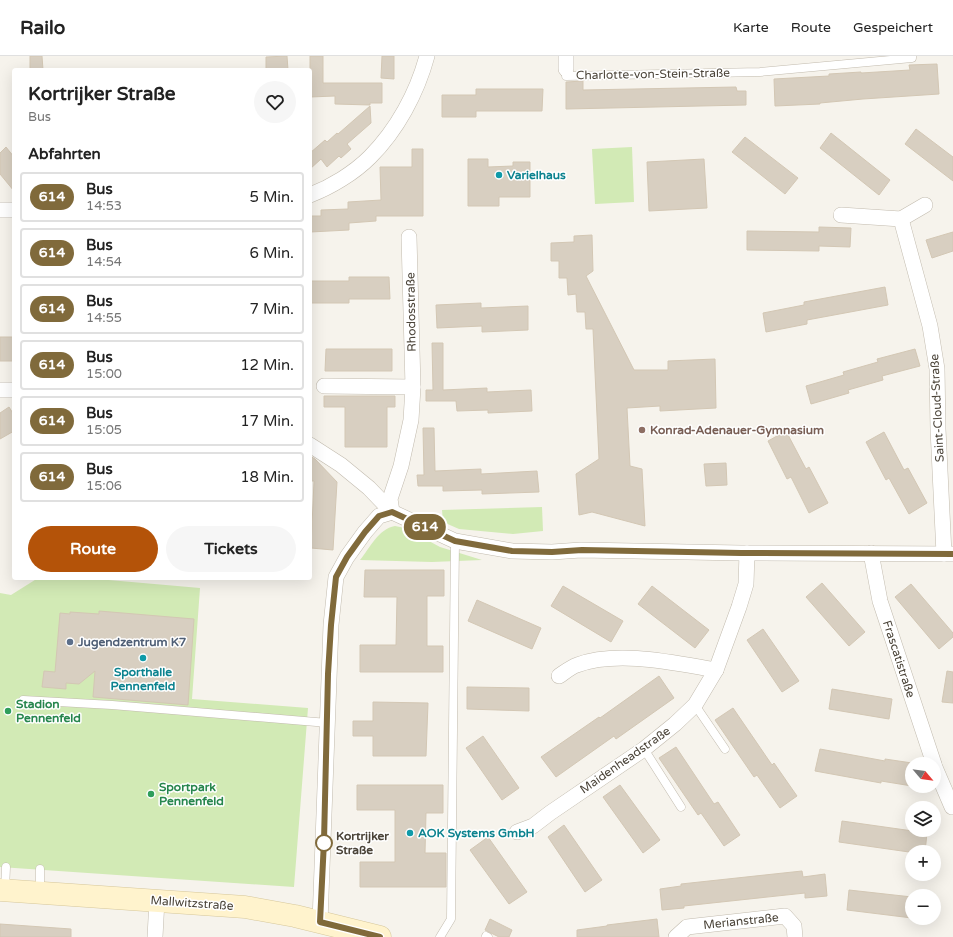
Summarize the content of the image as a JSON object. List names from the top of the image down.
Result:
{
  "streets": {
    "street": [
      "Rhodosstraße",
      "Saint-Cloud-Straße",
      "Frascatistraße",
      "Maidenheadstraße",
      "Mallwitzstraße",
      "Merianstraße"
    ],
    "lane": ["Charlotte-von-Stein-Straße"]
  },
  "places": [
    "Varielhaus",
    "Konrad-Adenauer-Gymnasium",
    "Jugendzentrum K7",
    "Sporthalle Pennenfeld",
    "Stadion Pennenfeld",
    "Sportpark Pennenfeld",
    "AOK Systems GmbH",
    "Kortrijker Straße"
  ],
  "lines": ["bus line 614"],
  "north": "bottom right",
  "page": {
    "header": "Railo",
    "nav": ["Karte", "Route", "Gespeichert"],
    "on_map": "614",
    "heading": [
      ["Kortrijker Straße", "Bus"],
      "Abfahrten"
    ],
    "list": [
      {
        "mark": "614",
        "name": "Bus",
        "note": "14:53",
        "value": "5 Min."
      },
      {
        "mark": "614",
        "name": "Bus",
        "note": "14:54",
        "value": "6 Min."
      },
      {
        "mark": "614",
        "name": "Bus",
        "note": "14:55",
        "value": "7 Min."
      },
      {
        "mark": "614",
        "name": "Bus",
        "note": "15:00",
        "value": "12 Min."
      },
      {
        "mark": "614",
        "name": "Bus",
        "note": "15:05",
        "value": "17 Min."
      },
      {
        "mark": "614",
        "name": "Bus",
        "note": "15:06",
        "value": "18 Min."
      }
    ],
    "buttons": ["Route", "Tickets"],
    "map_buttons": ["+", "−"]
  }
}
